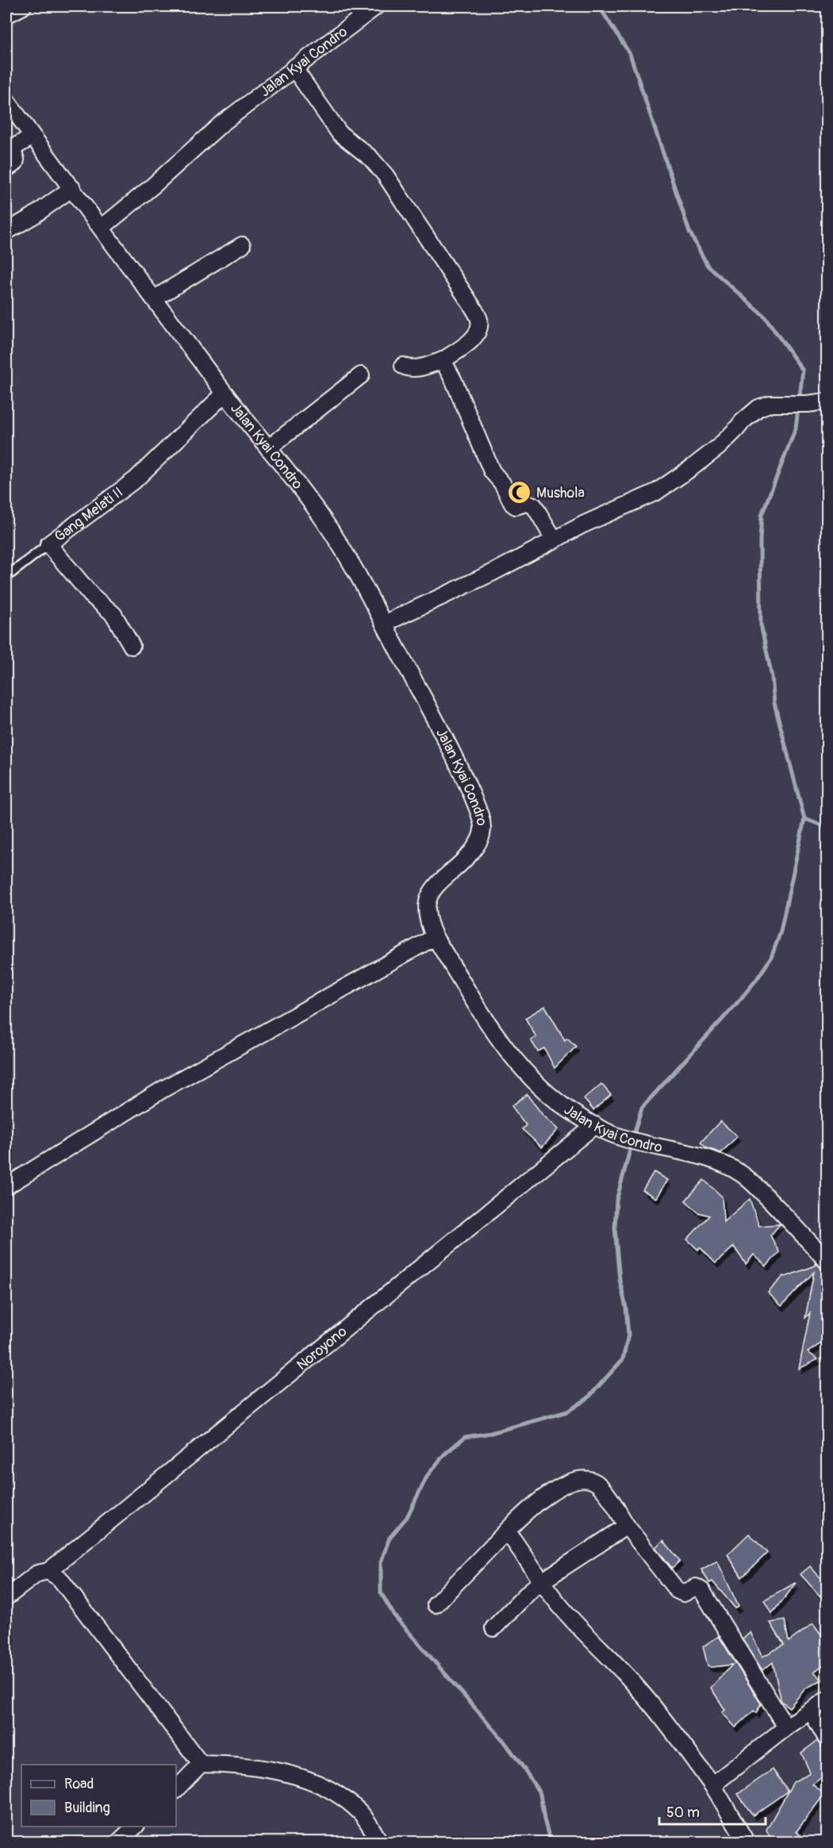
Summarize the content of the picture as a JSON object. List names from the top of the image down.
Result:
{
  "streets": {
    "street": ["Jalan Kyai Condro", "Gang Melati II", "Noroyono"]
  },
  "crossings": [
    ["Jalan Kyai Condro", "Gang Melati II"],
    ["Jalan Kyai Condro", "Noroyono"]
  ],
  "places": {
    "mosque": ["Mushola"]
  },
  "legend": ["Road", "Building"],
  "scale_bar": "50 m"
}
